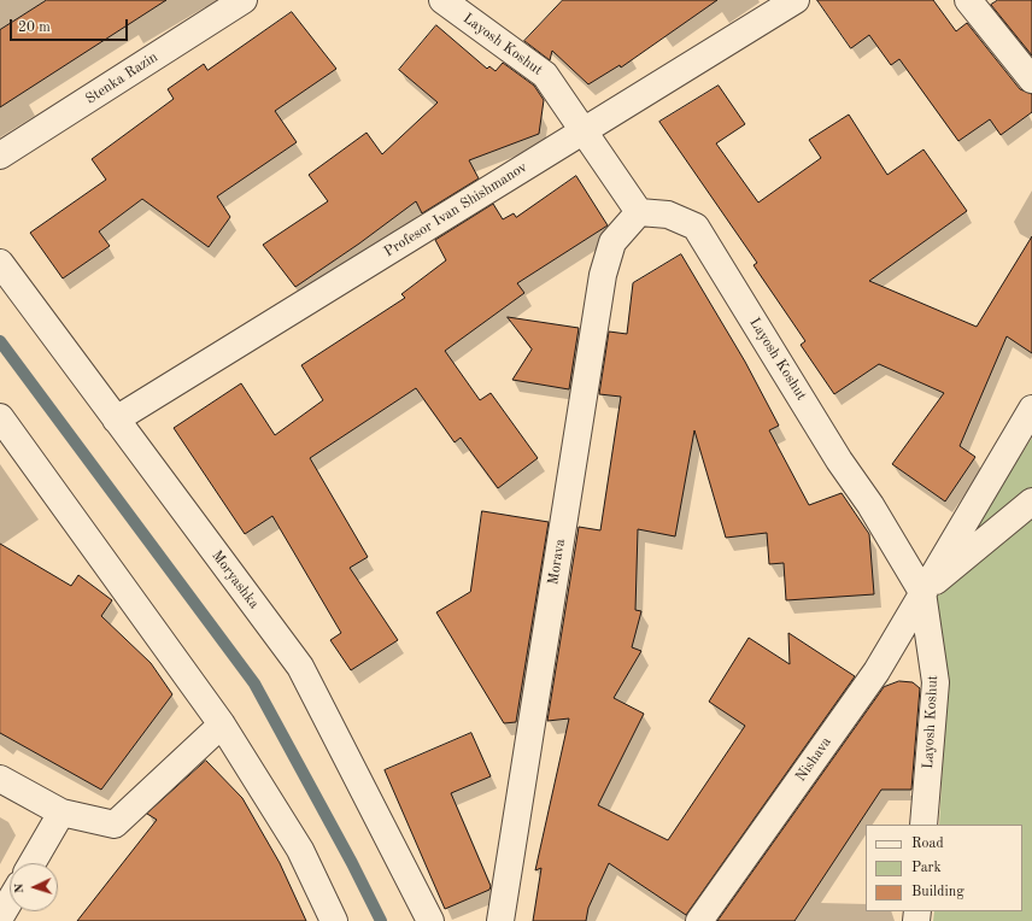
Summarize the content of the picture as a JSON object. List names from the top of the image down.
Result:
{
  "streets": {
    "street": [
      "Layosh Koshut",
      "Stenka Razin",
      "Profesor Ivan Shishmanov",
      "Morava",
      "Moryashka",
      "Nishava"
    ]
  },
  "crossings": [
    ["Layosh Koshut", "Profesor Ivan Shishmanov"],
    ["Layosh Koshut", "Morava"],
    ["Layosh Koshut", "Nishava"],
    ["Profesor Ivan Shishmanov", "Moryashka"]
  ],
  "legend": ["Road", "Park", "Building"],
  "scale_bar": "20 m",
  "north": "left"
}
